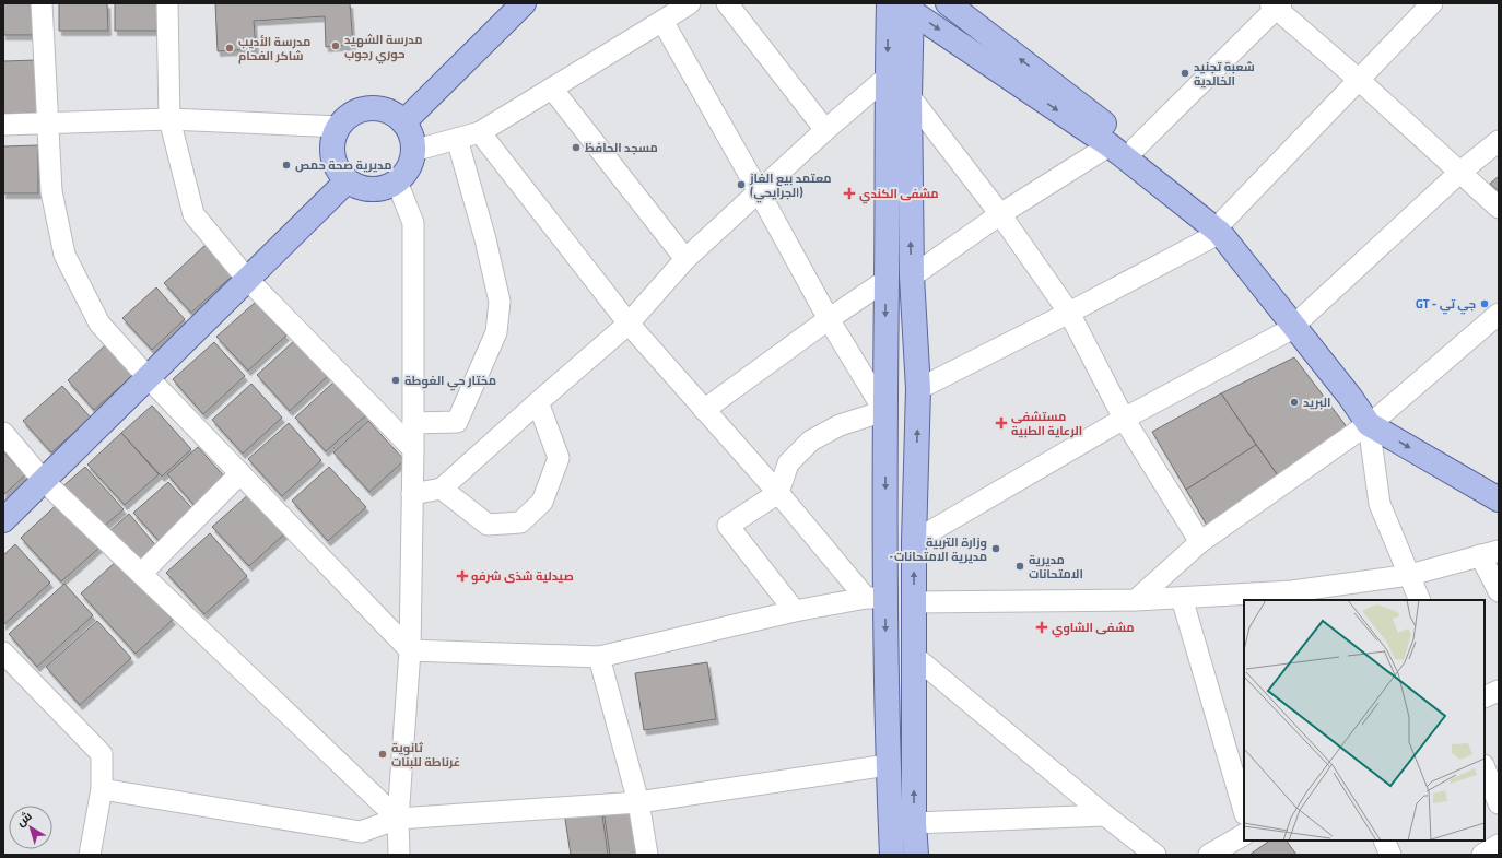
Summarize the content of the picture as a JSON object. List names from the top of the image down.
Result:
{
  "places": {
    "other": [
      "مدرسة الشهيد حوري رجوب",
      "مدرسة الأديب شاكر الفحام",
      "شعبة تجنيد الخالدية",
      "مسجد الحافظ",
      "مديرية صحة حمص",
      "معتمد بيع الغاز (الجرايحي)",
      "GT - جي تي",
      "مختار حي الغوطة",
      "البريد",
      "وزارة التربية -مديرية الامتحانات",
      "مديرية الامتحانات",
      "ثانوية غرناطة للبنات"
    ],
    "health": [
      "مشفى الكندي",
      "مستشفى الرعاية الطبية",
      "صيدلية شذى شرفو",
      "مشفى الشاوي"
    ]
  },
  "north": "top left"
}
